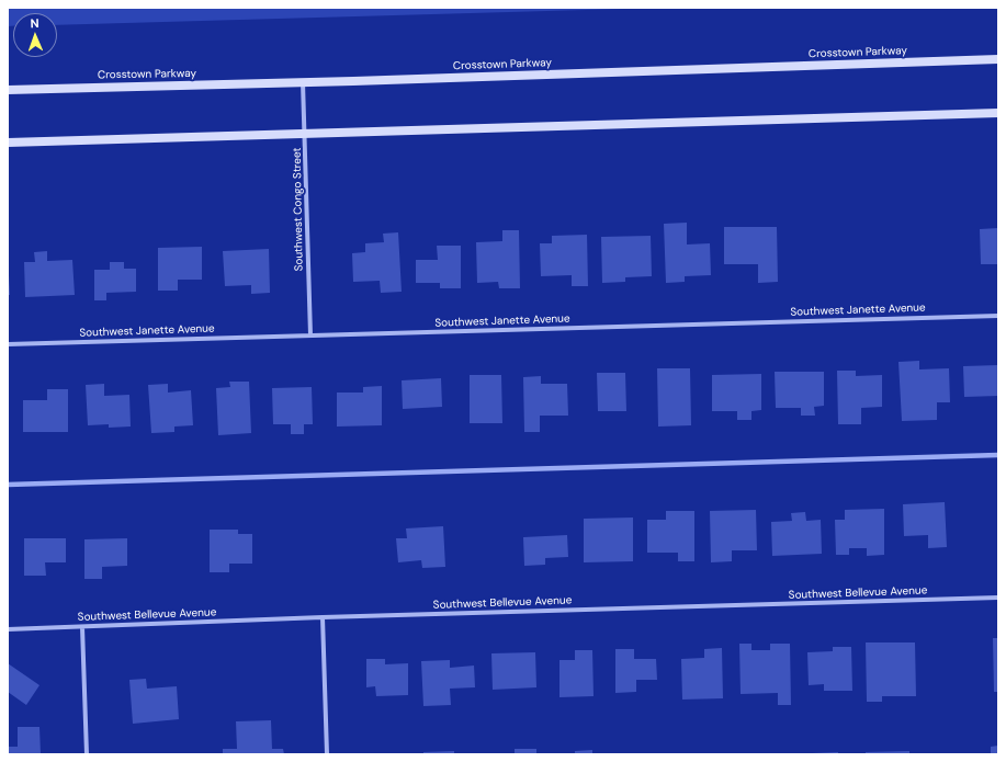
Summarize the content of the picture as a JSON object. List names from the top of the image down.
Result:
{
  "streets": {
    "main road": ["Crosstown Parkway"],
    "street": ["Southwest Congo Street", "Southwest Janette Avenue", "Southwest Bellevue Avenue"]
  },
  "crossings": [
    ["Crosstown Parkway", "Southwest Congo Street"],
    ["Southwest Congo Street", "Southwest Janette Avenue"]
  ],
  "north": "top"
}
